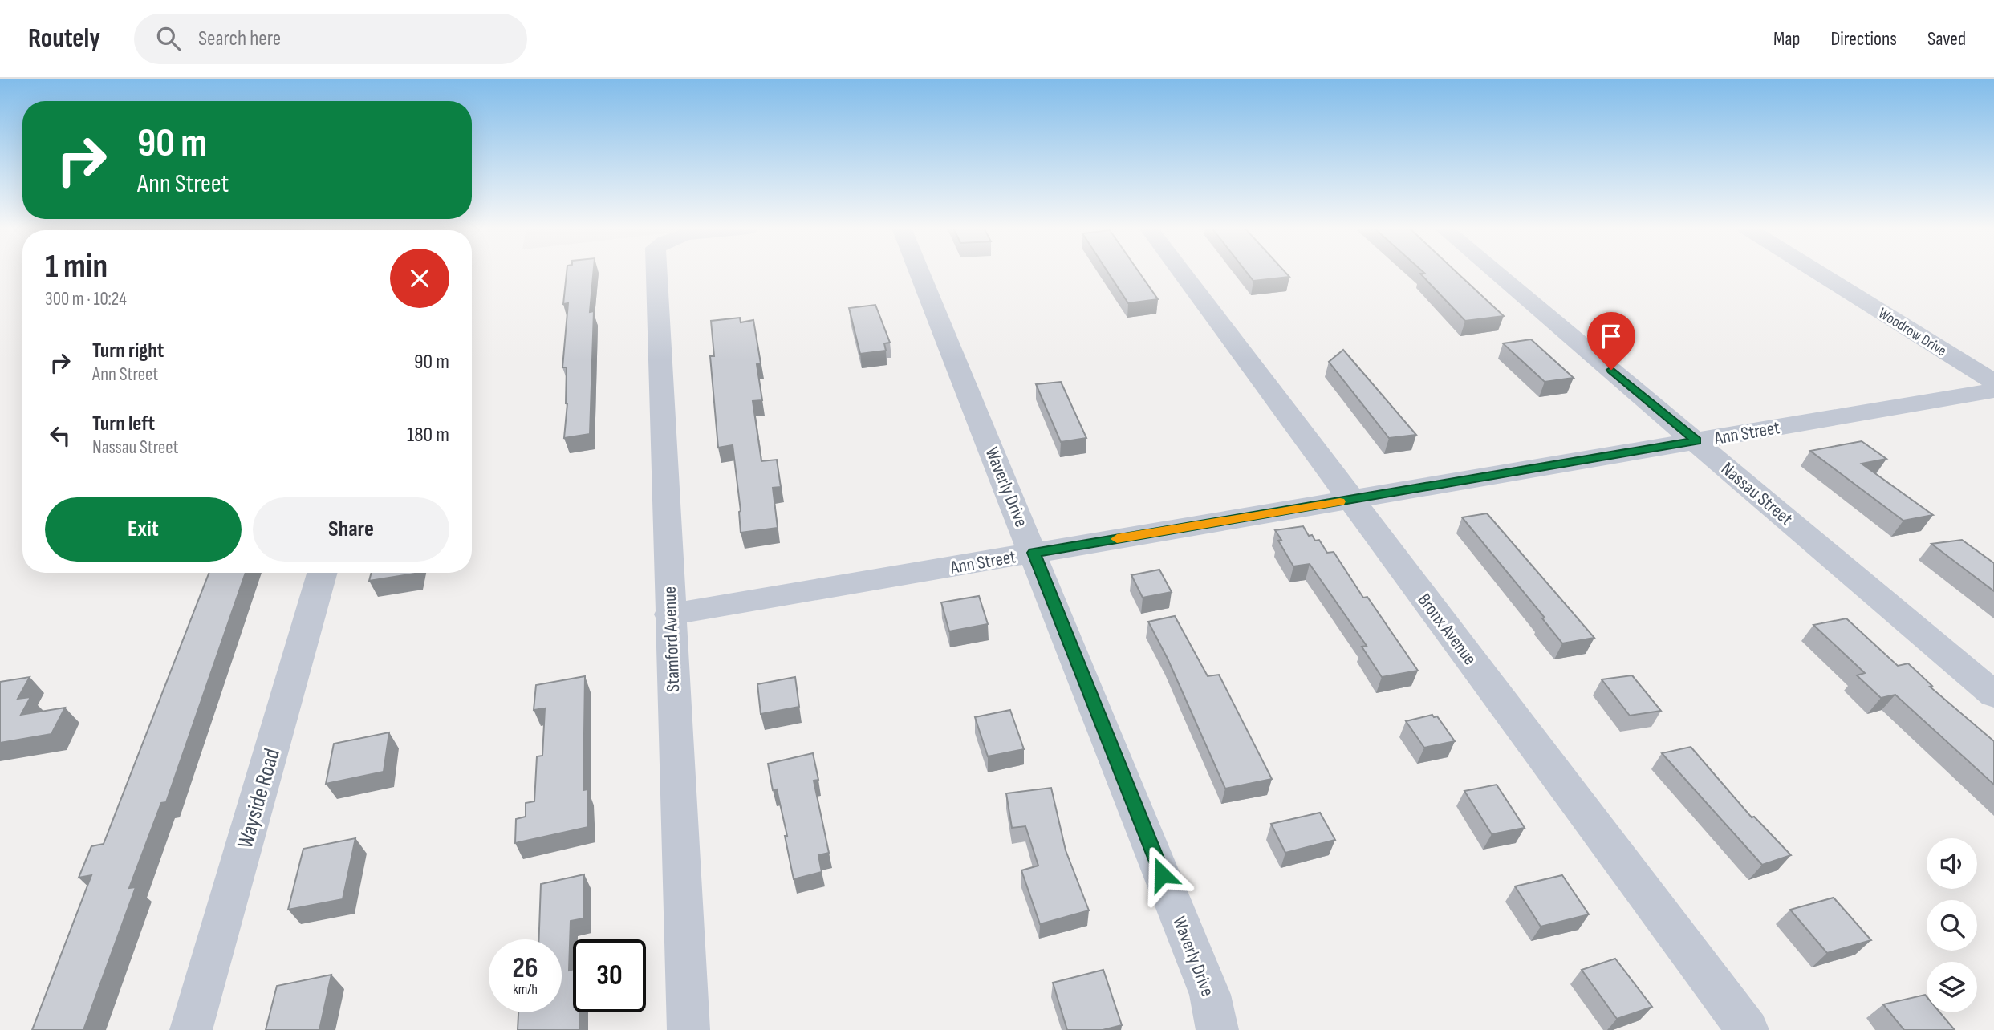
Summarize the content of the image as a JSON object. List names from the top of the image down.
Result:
{
  "streets": {
    "street": [
      "Woodrow Drive",
      "Ann Street",
      "Waverly Drive",
      "Nassau Street",
      "Bronx Avenue",
      "Stamford Avenue",
      "Wayside Road"
    ]
  },
  "crossings": [
    ["Ann Street", "Waverly Drive"],
    ["Ann Street", "Nassau Street"],
    ["Ann Street", "Bronx Avenue"],
    ["Ann Street", "Stamford Avenue"]
  ],
  "page": {
    "header": "Routely",
    "search": "Search here",
    "nav": ["Map", "Directions", "Saved"],
    "turn": ["90 m", "Ann Street"],
    "heading": ["1 min", "300 m · 10:24"],
    "list": [
      {
        "name": "Turn right",
        "note": "Ann Street",
        "value": "90 m"
      },
      {
        "name": "Turn left",
        "note": "Nassau Street",
        "value": "180 m"
      }
    ],
    "buttons": ["Exit", "Share"],
    "speed": "26 km/h",
    "limit": "30"
  }
}
